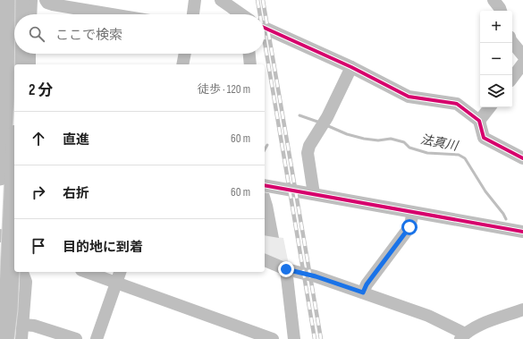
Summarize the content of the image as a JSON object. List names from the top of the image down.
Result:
{
  "water": ["法真川"],
  "page": {
    "map_buttons": ["+", "−"],
    "search": "ここで検索",
    "heading": ["2 分", "徒歩 · 120 m"],
    "list": [
      ["直進", "60 m"],
      ["右折", "60 m"],
      "目的地に到着"
    ]
  }
}
